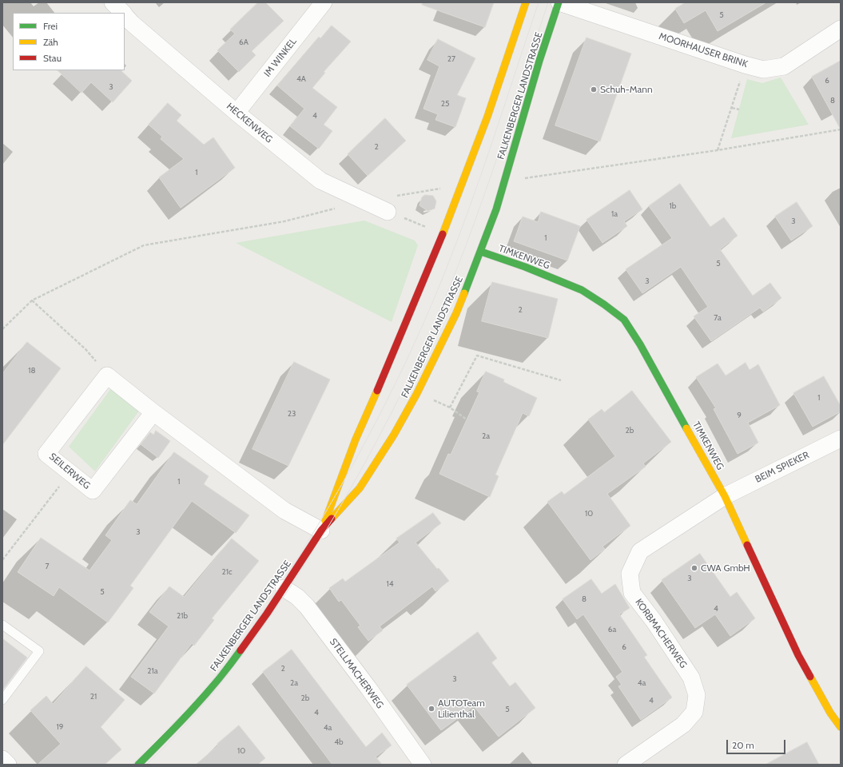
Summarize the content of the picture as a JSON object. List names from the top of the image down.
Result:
{
  "streets": {
    "street": [
      "MOORHAUSER BRINK",
      "IM WINKEL",
      "FALKENBERGER LANDSTRASSE",
      "HECKENWEG",
      "TIMKENWEG",
      "BEIM SPIEKER",
      "SEILERWEG",
      "KORBMACHERWEG",
      "STELLMACHERWEG"
    ]
  },
  "crossings": [
    ["MOORHAUSER BRINK", "FALKENBERGER LANDSTRASSE"],
    ["IM WINKEL", "HECKENWEG"],
    ["FALKENBERGER LANDSTRASSE", "TIMKENWEG"],
    ["FALKENBERGER LANDSTRASSE", "STELLMACHERWEG"],
    ["TIMKENWEG", "BEIM SPIEKER"],
    ["TIMKENWEG", "KORBMACHERWEG"],
    ["BEIM SPIEKER", "KORBMACHERWEG"]
  ],
  "places": ["Schuh-Mann", "CWA GmbH", "AUTOTeam Lilienthal"],
  "house_numbers": [
    "5",
    "6A",
    "27",
    "4A",
    "6",
    "3",
    "8",
    "25",
    "4",
    "2",
    "1",
    "1b",
    "1a",
    "3",
    "1",
    "5",
    "3",
    "2",
    "7a",
    "18",
    "1",
    "23",
    "9",
    "2b",
    "2a",
    "1",
    "10",
    "3",
    "7",
    "21c",
    "3",
    "14",
    "5",
    "8",
    "4",
    "21b",
    "6a",
    "6",
    "2",
    "21a",
    "3",
    "2a",
    "4a",
    "21",
    "2b",
    "4",
    "5",
    "4",
    "19",
    "4a",
    "4b",
    "10"
  ],
  "legend": ["Frei", "Zäh", "Stau"],
  "scale_bar": "20 m"
}
